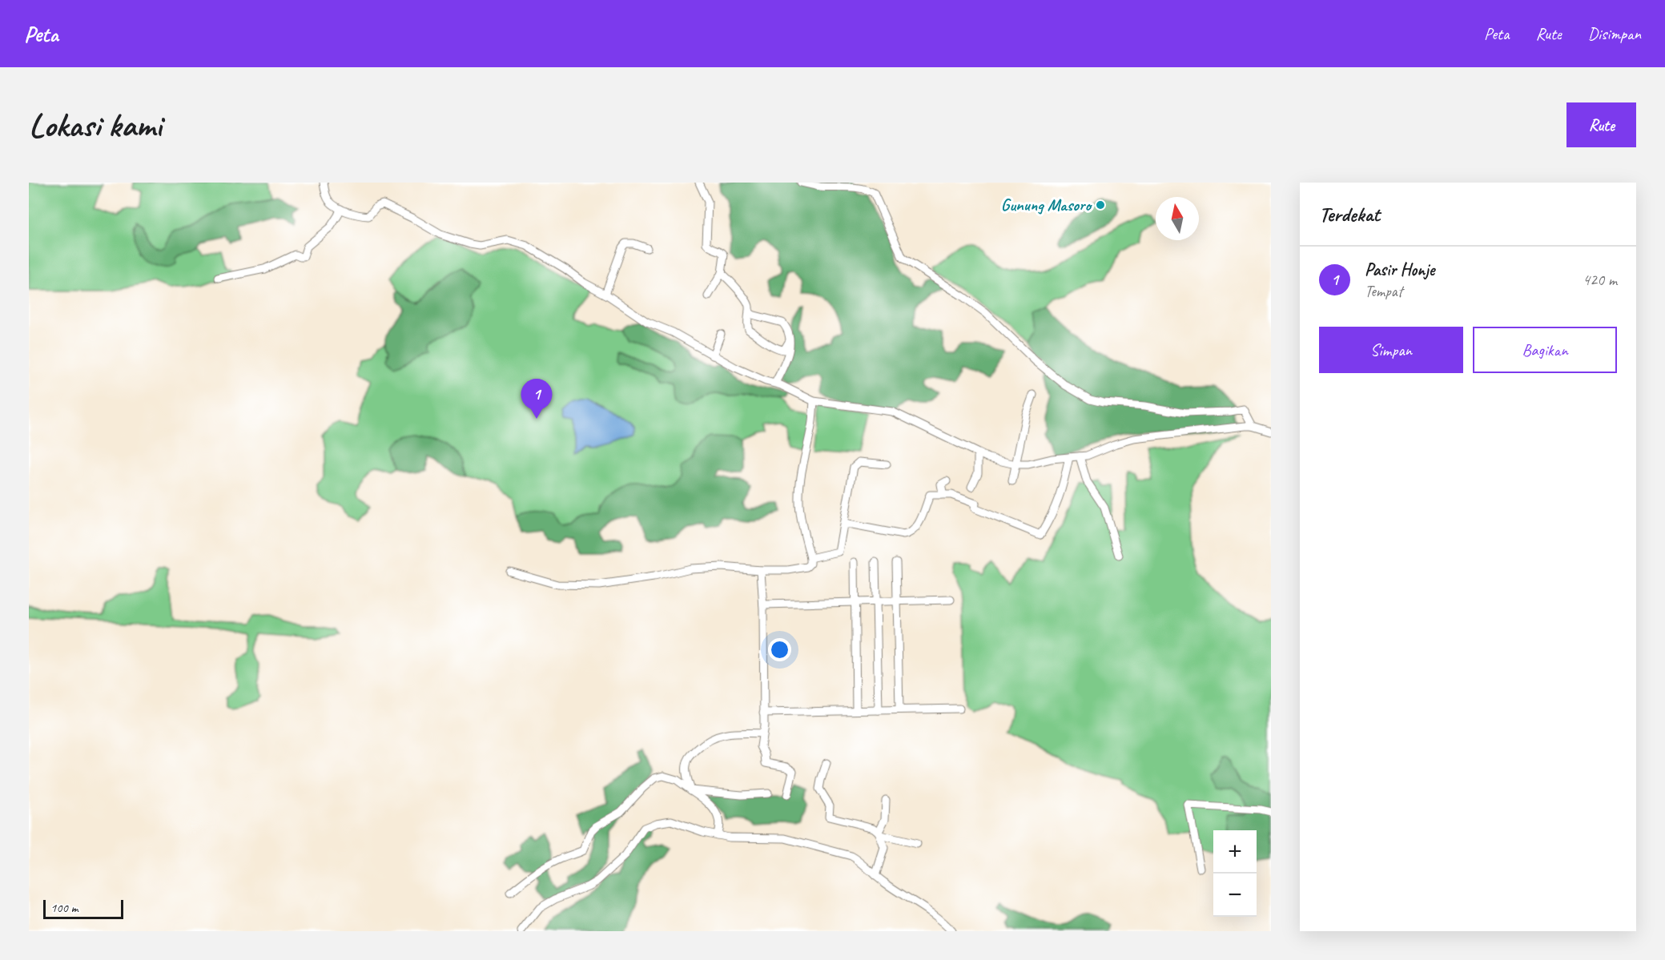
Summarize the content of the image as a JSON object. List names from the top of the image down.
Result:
{
  "places": ["Gunung Masoro"],
  "scale_bar": "100 m",
  "north": "top",
  "page": {
    "header": "Peta",
    "nav": ["Peta", "Rute", "Disimpan"],
    "buttons": [
      "Rute",
      ["Simpan", "Bagikan"]
    ],
    "title": "Lokasi kami",
    "heading": "Terdekat",
    "list": [
      {
        "mark": "1",
        "name": "Pasir Honje",
        "note": "Tempat",
        "value": "420 m"
      }
    ],
    "pins": "1",
    "map_buttons": ["+", "−"],
    "scale": "100 m"
  }
}
